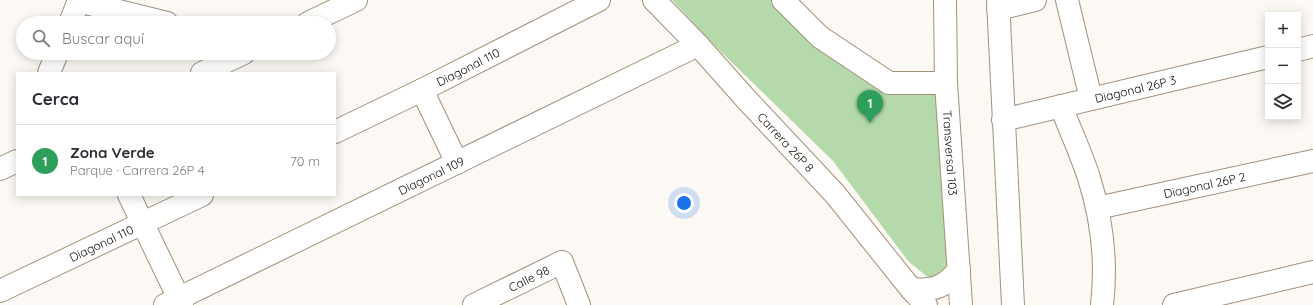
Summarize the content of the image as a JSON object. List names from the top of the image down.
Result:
{
  "streets": {
    "street": [
      "Diagonal 110",
      "Diagonal 26P 3",
      "Carrera 26P 8",
      "Transversal 103",
      "Diagonal 109",
      "Diagonal 26P 2",
      "Calle 98"
    ]
  },
  "crossings": [
    ["Carrera 26P 8", "Diagonal 109"]
  ],
  "page": {
    "map_buttons": ["+", "−"],
    "search": "Buscar aquí",
    "heading": "Cerca",
    "pins": "1",
    "list": [
      {
        "mark": "1",
        "name": "Zona Verde",
        "note": "Parque · Carrera 26P 4",
        "value": "70 m"
      }
    ]
  }
}
